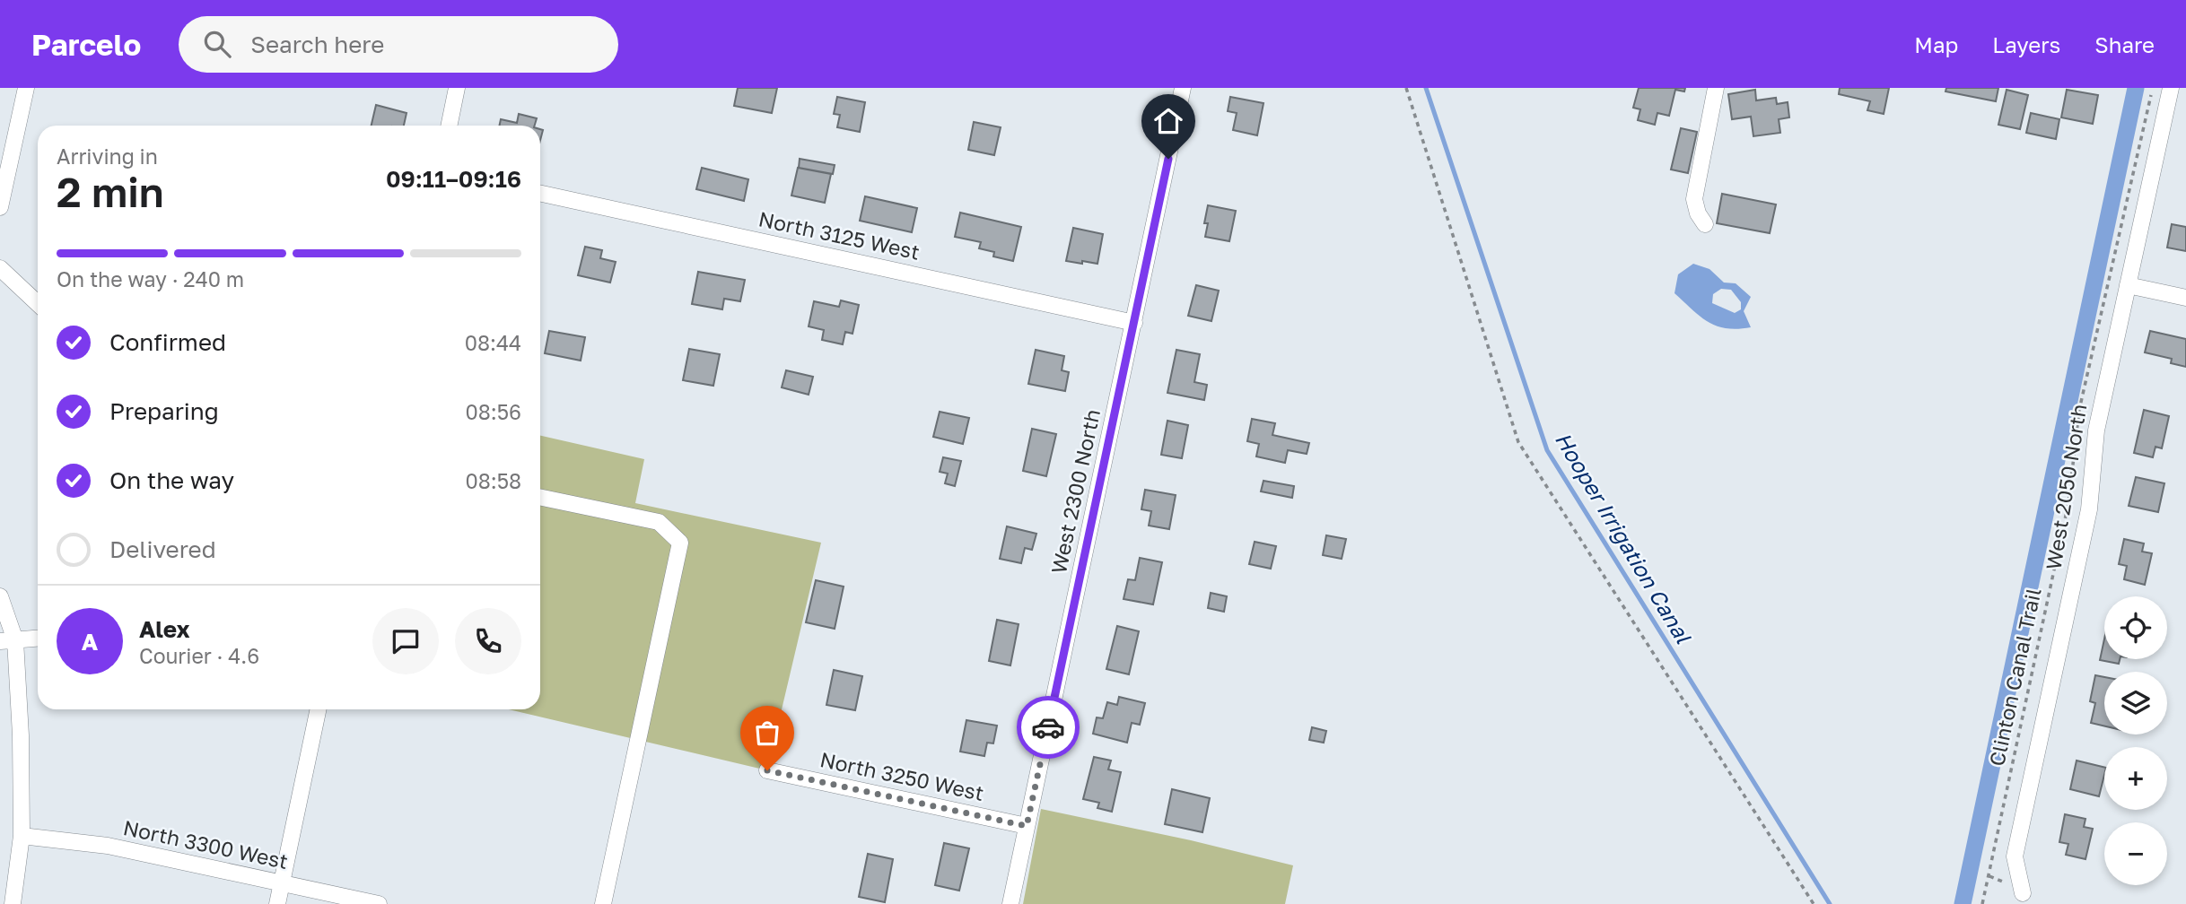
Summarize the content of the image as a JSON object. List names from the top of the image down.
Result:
{
  "streets": {
    "street": [
      "North 3125 West",
      "West 2050 North",
      "West 2300 North",
      "North 3250 West",
      "North 3300 West"
    ],
    "path": ["Clinton Canal Trail"]
  },
  "crossings": [
    ["North 3125 West", "West 2300 North"],
    ["West 2300 North", "North 3250 West"]
  ],
  "water": ["Hooper Irrigation Canal"],
  "page": {
    "header": "Parcelo",
    "search": "Search here",
    "nav": ["Map", "Layers", "Share"],
    "heading": ["2 min", "Arriving in", "09:11–09:16"],
    "panel": ["Alex", "Courier · 4.6"],
    "bar": "On the way · 240 m",
    "list": [
      ["Confirmed", "08:44"],
      ["Preparing", "08:56"],
      ["On the way", "08:58"],
      "Delivered"
    ],
    "map_buttons": ["+", "−"],
    "round": "A"
  }
}
